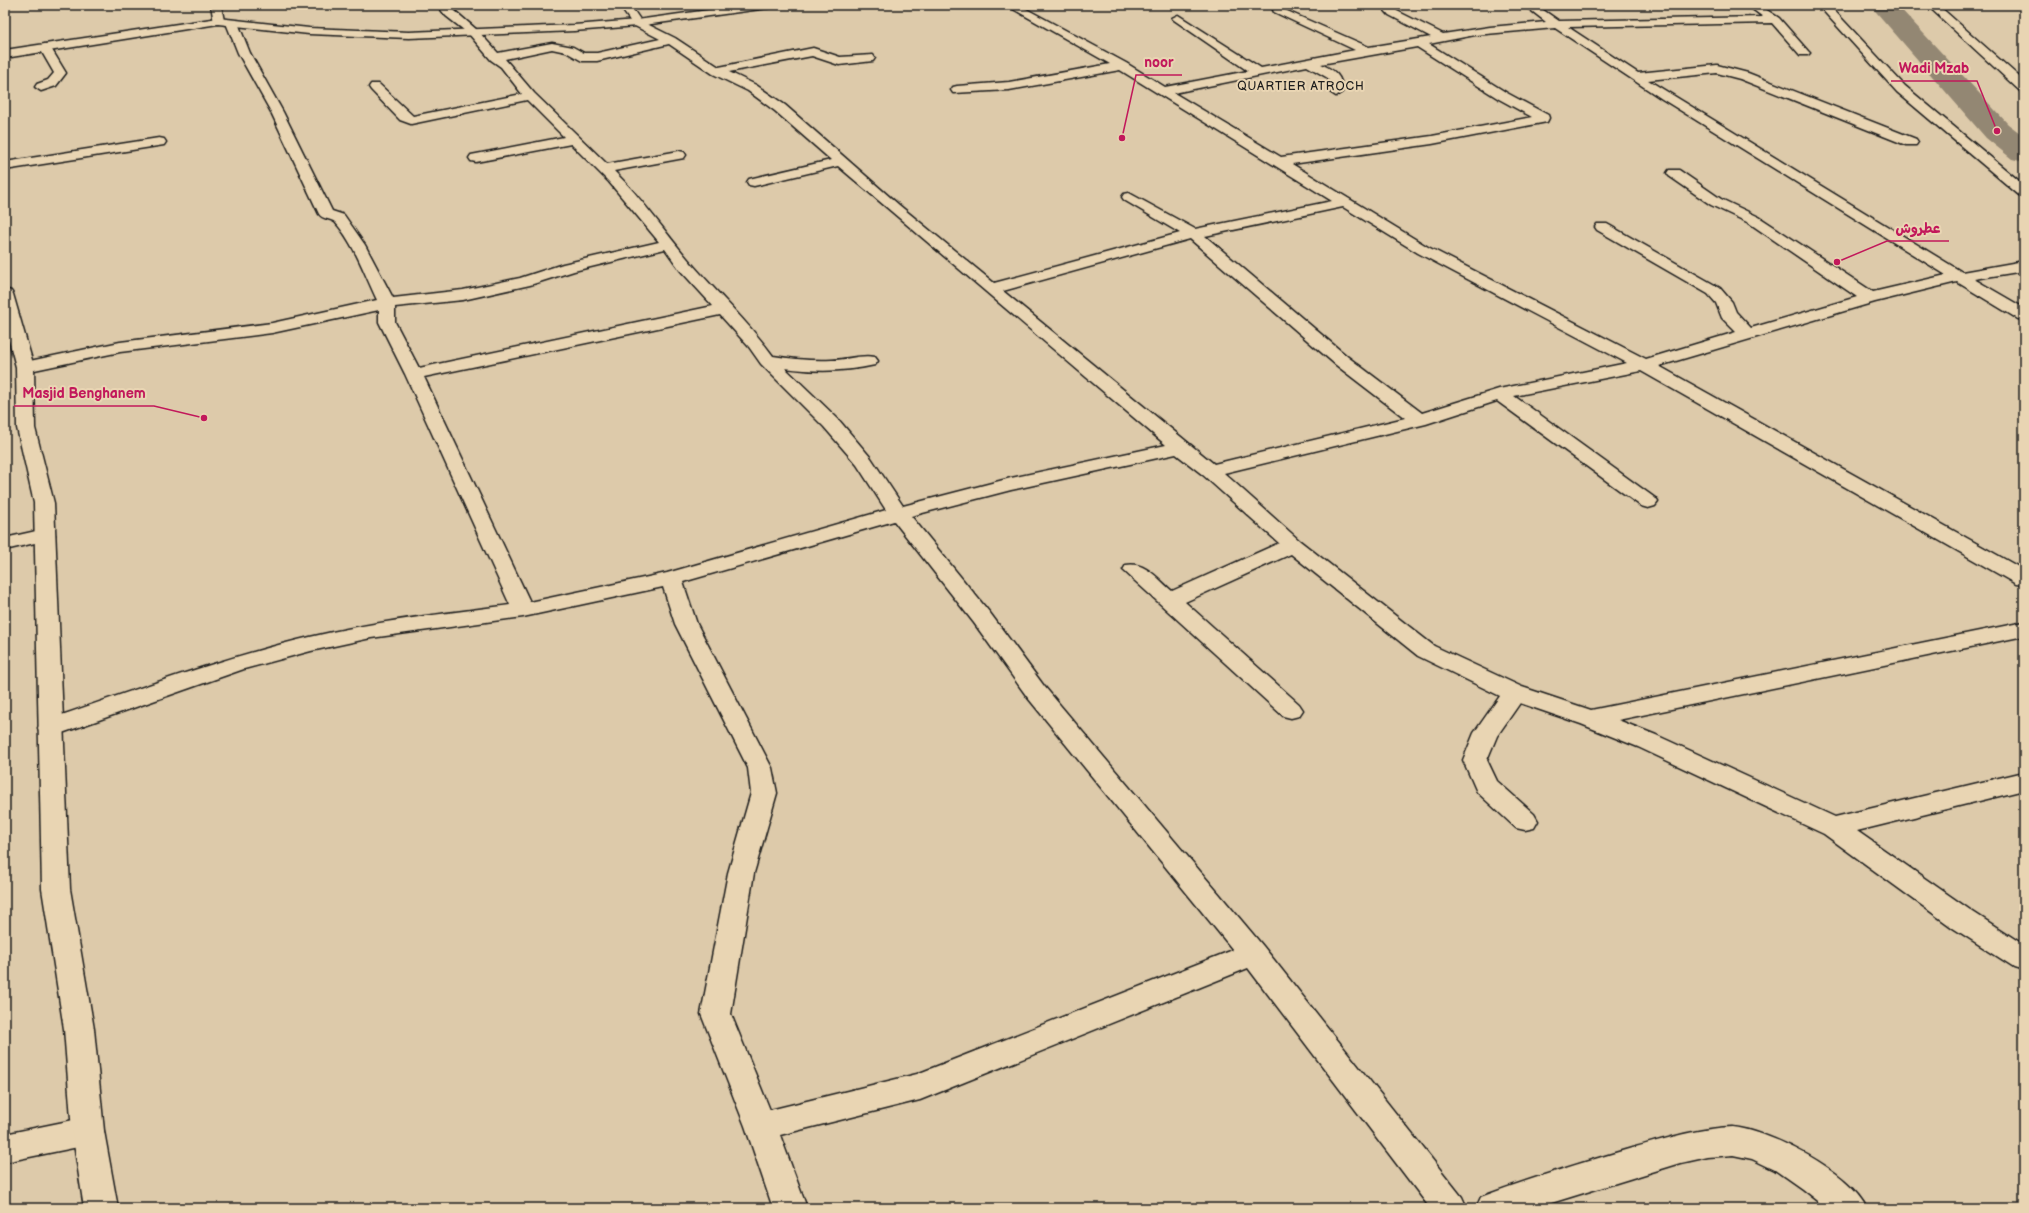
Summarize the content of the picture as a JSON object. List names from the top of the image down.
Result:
{
  "districts": ["QUARTIER ATROCH"],
  "places": [
    "Wadi Mzab",
    "noor",
    "عطروش",
    "Masjid Benghanem"
  ]
}
